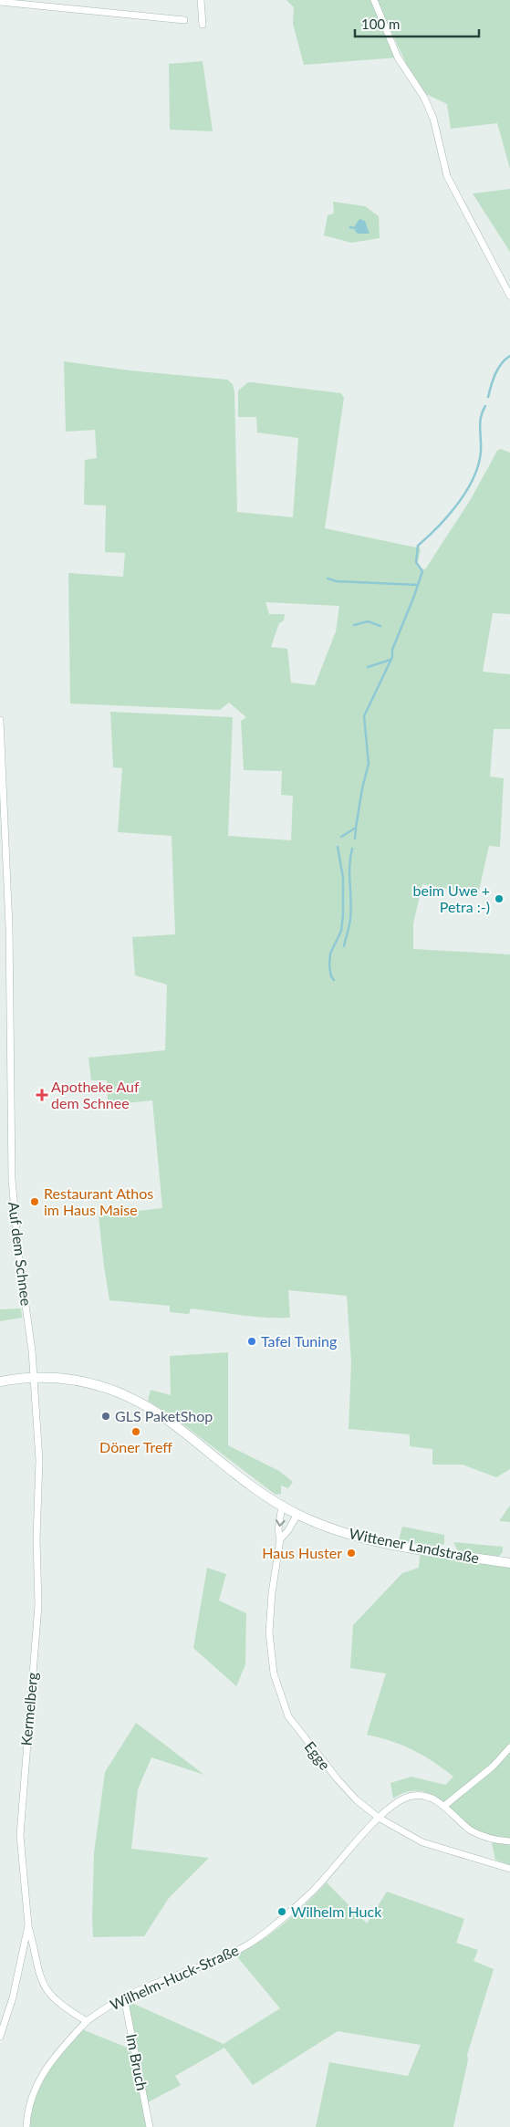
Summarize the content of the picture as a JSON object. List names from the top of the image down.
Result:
{
  "streets": {
    "main road": ["Wittener Landstraße"],
    "street": [
      "Auf dem Schnee",
      "Kermelberg",
      "Egge",
      "Wilhelm-Huck-Straße",
      "Im Bruch"
    ]
  },
  "crossings": [
    ["Auf dem Schnee", "Wittener Landstraße"],
    ["Auf dem Schnee", "Kermelberg"],
    ["Wittener Landstraße", "Kermelberg"],
    ["Wittener Landstraße", "Egge"],
    ["Egge", "Wilhelm-Huck-Straße"],
    ["Wilhelm-Huck-Straße", "Im Bruch"]
  ],
  "places": {
    "other": [
      "beim Uwe + Petra :-)",
      "Restaurant Athos im Haus Maise",
      "Tafel Tuning",
      "GLS PaketShop",
      "Döner Treff",
      "Haus Huster",
      "Wilhelm Huck"
    ],
    "health": ["Apotheke Auf dem Schnee"]
  },
  "scale_bar": "100 m"
}
